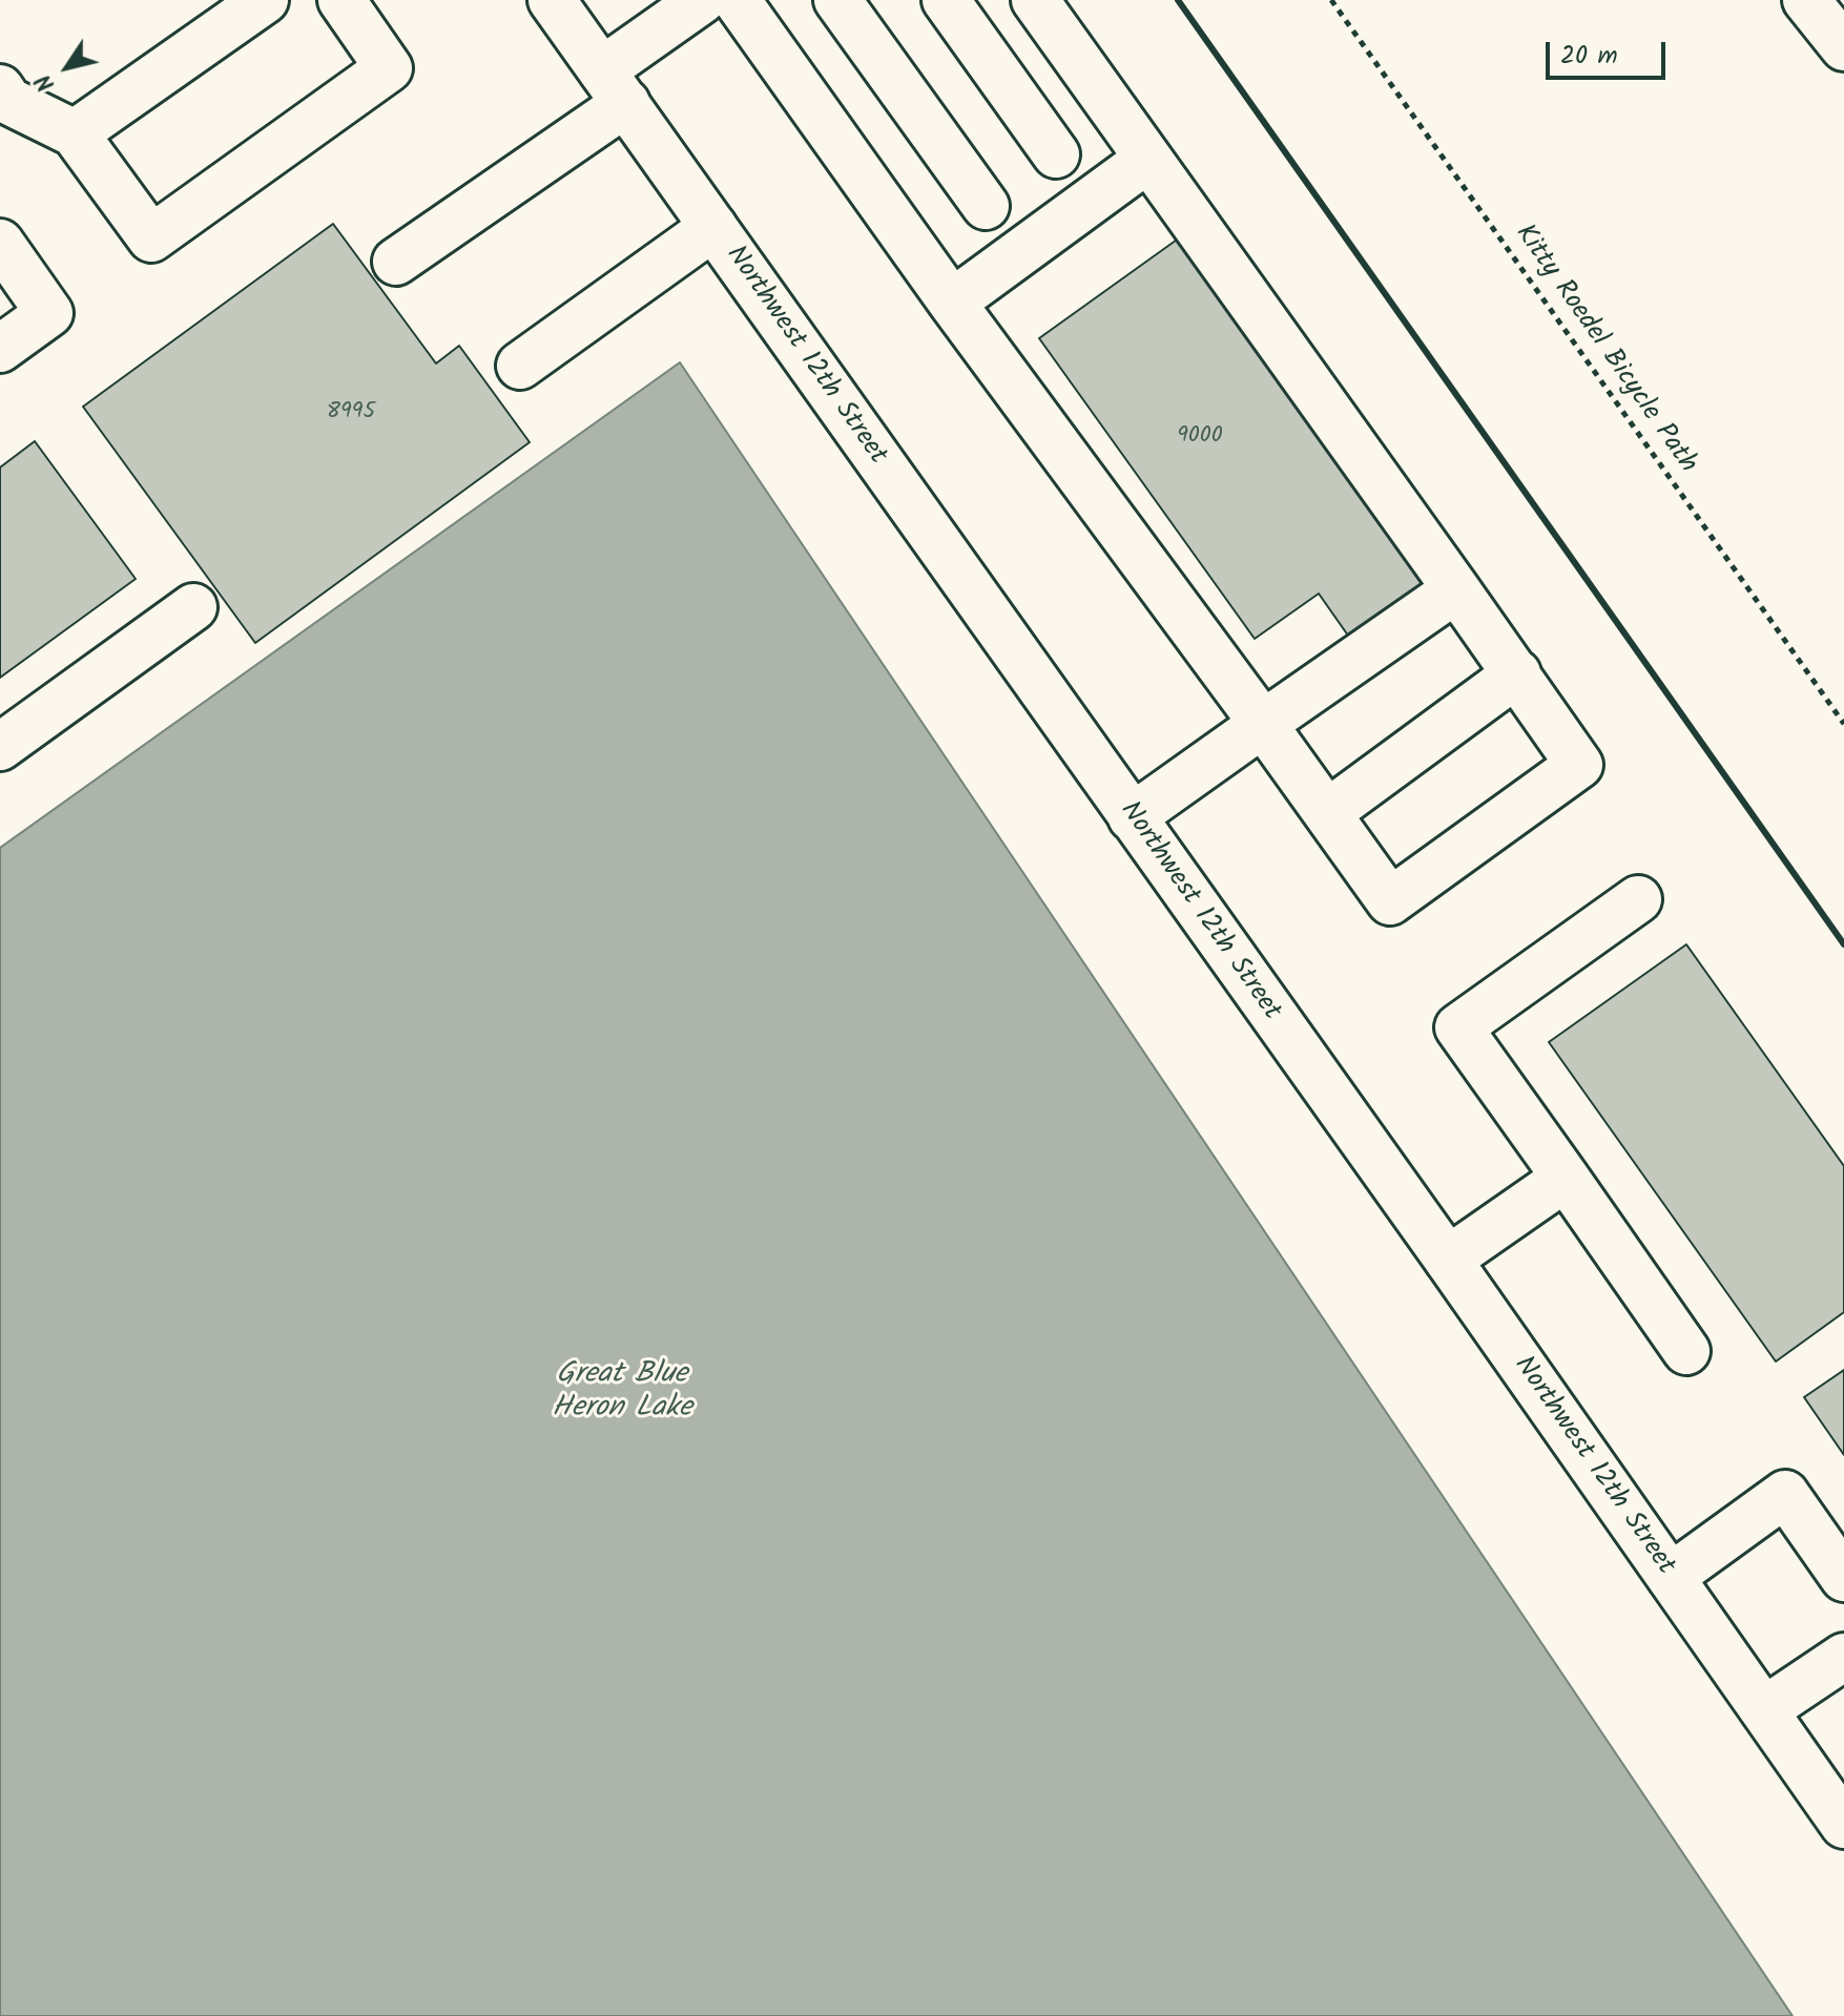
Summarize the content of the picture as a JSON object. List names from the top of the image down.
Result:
{
  "streets": {
    "main road": ["Northwest 12th Street"],
    "path": ["Kitty Roedel Bicycle Path"]
  },
  "water": ["Great Blue Heron Lake"],
  "house_numbers": ["8995", "9000"],
  "scale_bar": "20 m",
  "north": "bottom left"
}
